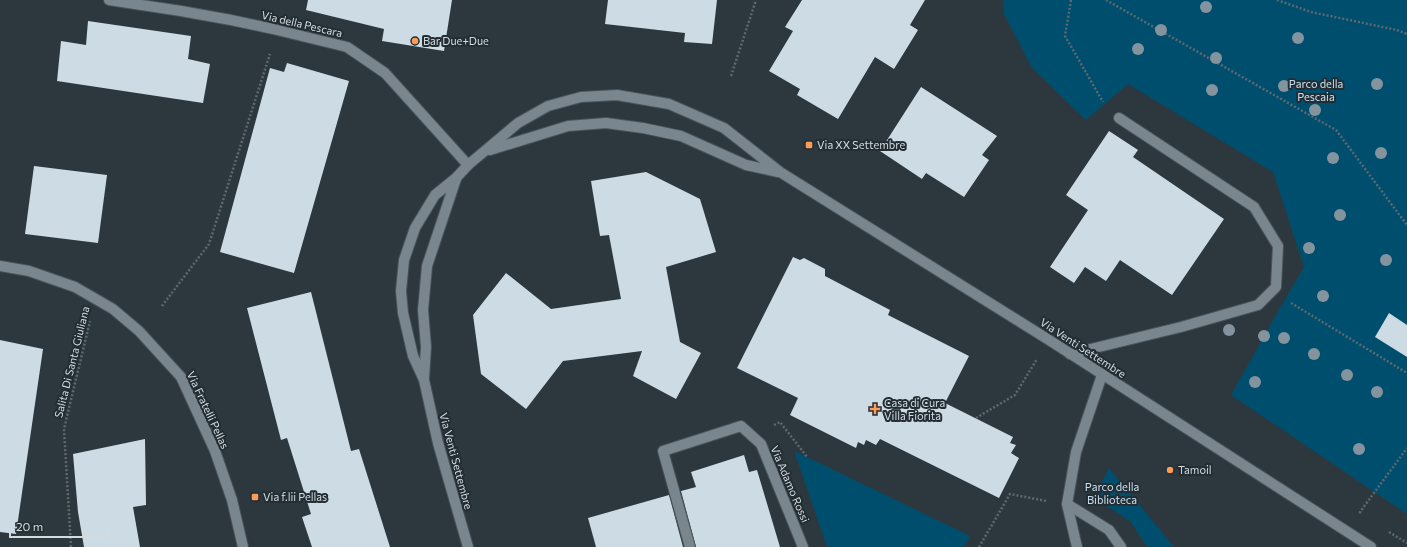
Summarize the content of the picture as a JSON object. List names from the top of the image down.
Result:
{
  "streets": {
    "street": [
      "Via della Pescara",
      "Via Venti Settembre",
      "Via Fratelli Pellas",
      "Via Adamo Rossi"
    ],
    "path": ["Salita Di Santa Giuliana"]
  },
  "crossings": [
    ["Via della Pescara", "Via Venti Settembre"],
    ["Salita Di Santa Giuliana", "Via Fratelli Pellas"]
  ],
  "parks": ["Parco della Pescaia", "Parco della Biblioteca"],
  "places": {
    "other": ["Bar Due+Due", "Tamoil"],
    "transit": ["Via XX Settembre", "Via f.lii Pellas"],
    "health": ["Casa di Cura Villa Fiorita"]
  },
  "scale_bar": "20 m"
}
